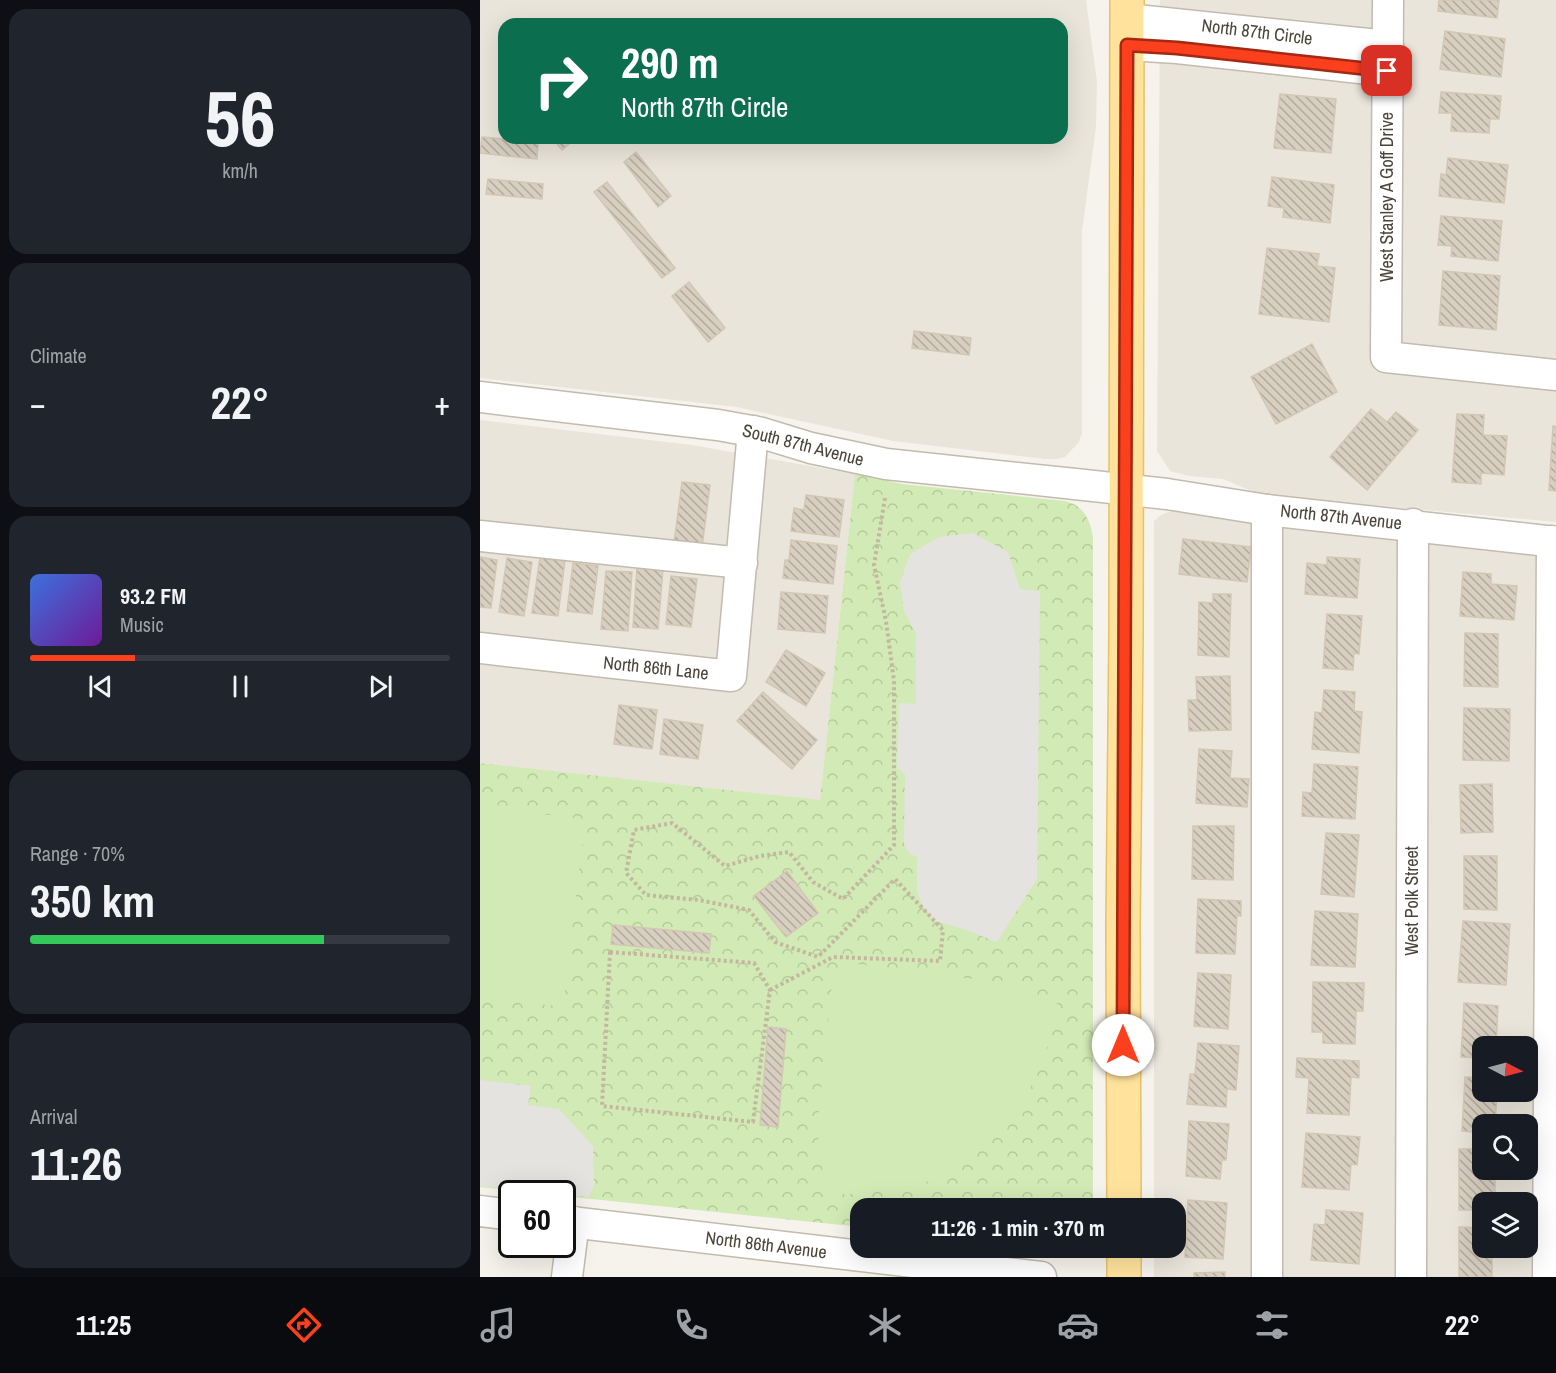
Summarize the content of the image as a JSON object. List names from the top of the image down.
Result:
{
  "streets": {
    "street": [
      "North 87th Circle",
      "West Stanley A Goff Drive",
      "South 87th Avenue",
      "North 87th Avenue",
      "North 86th Lane",
      "West Polk Street",
      "North 86th Avenue"
    ]
  },
  "crossings": [
    ["North 87th Circle", "West Stanley A Goff Drive"],
    ["South 87th Avenue", "North 87th Avenue"],
    ["South 87th Avenue", "North 86th Lane"],
    ["North 87th Avenue", "West Polk Street"]
  ],
  "north": "right",
  "page": {
    "tile": [
      ["56", "km/h"],
      "Climate",
      ["Range · 70%", "350 km"],
      ["Arrival", "11:26"]
    ],
    "turn": ["290 m", "North 87th Circle"],
    "heat": ["−", "22°", "+"],
    "song": ["93.2 FM", "Music"],
    "limit": "60",
    "trip": "11:26 · 1 min · 370 m",
    "tabs": ["11:25", "22°"]
  }
}
